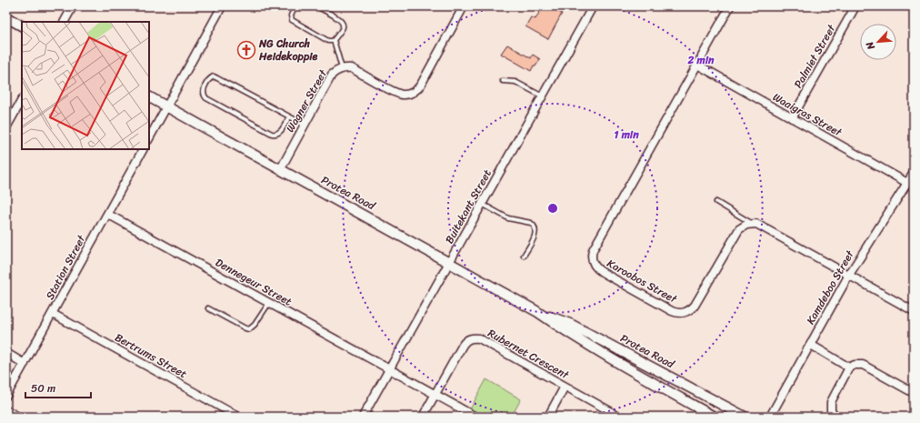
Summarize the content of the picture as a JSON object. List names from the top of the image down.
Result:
{
  "streets": {
    "street": [
      "Palmiet Street",
      "Wagner Street",
      "Waaigras Street",
      "Protea Road",
      "Buitekant Street",
      "Station Street",
      "Karoobos Street",
      "Dennegeur Street",
      "Kamdeboo Street",
      "Rubernet Crescent",
      "Bertrums Street"
    ]
  },
  "crossings": [
    ["Palmiet Street", "Waaigras Street"],
    ["Wagner Street", "Protea Road"],
    ["Waaigras Street", "Karoobos Street"],
    ["Waaigras Street", "Kamdeboo Street"],
    ["Protea Road", "Buitekant Street"],
    ["Buitekant Street", "Dennegeur Street"],
    ["Station Street", "Dennegeur Street"],
    ["Station Street", "Bertrums Street"],
    ["Dennegeur Street", "Rubernet Crescent"]
  ],
  "places": {
    "church": ["NG Church Heidekoppie"]
  },
  "scale_bar": "50 m",
  "north": "bottom left",
  "rings": ["2 min", "1 min"]
}
